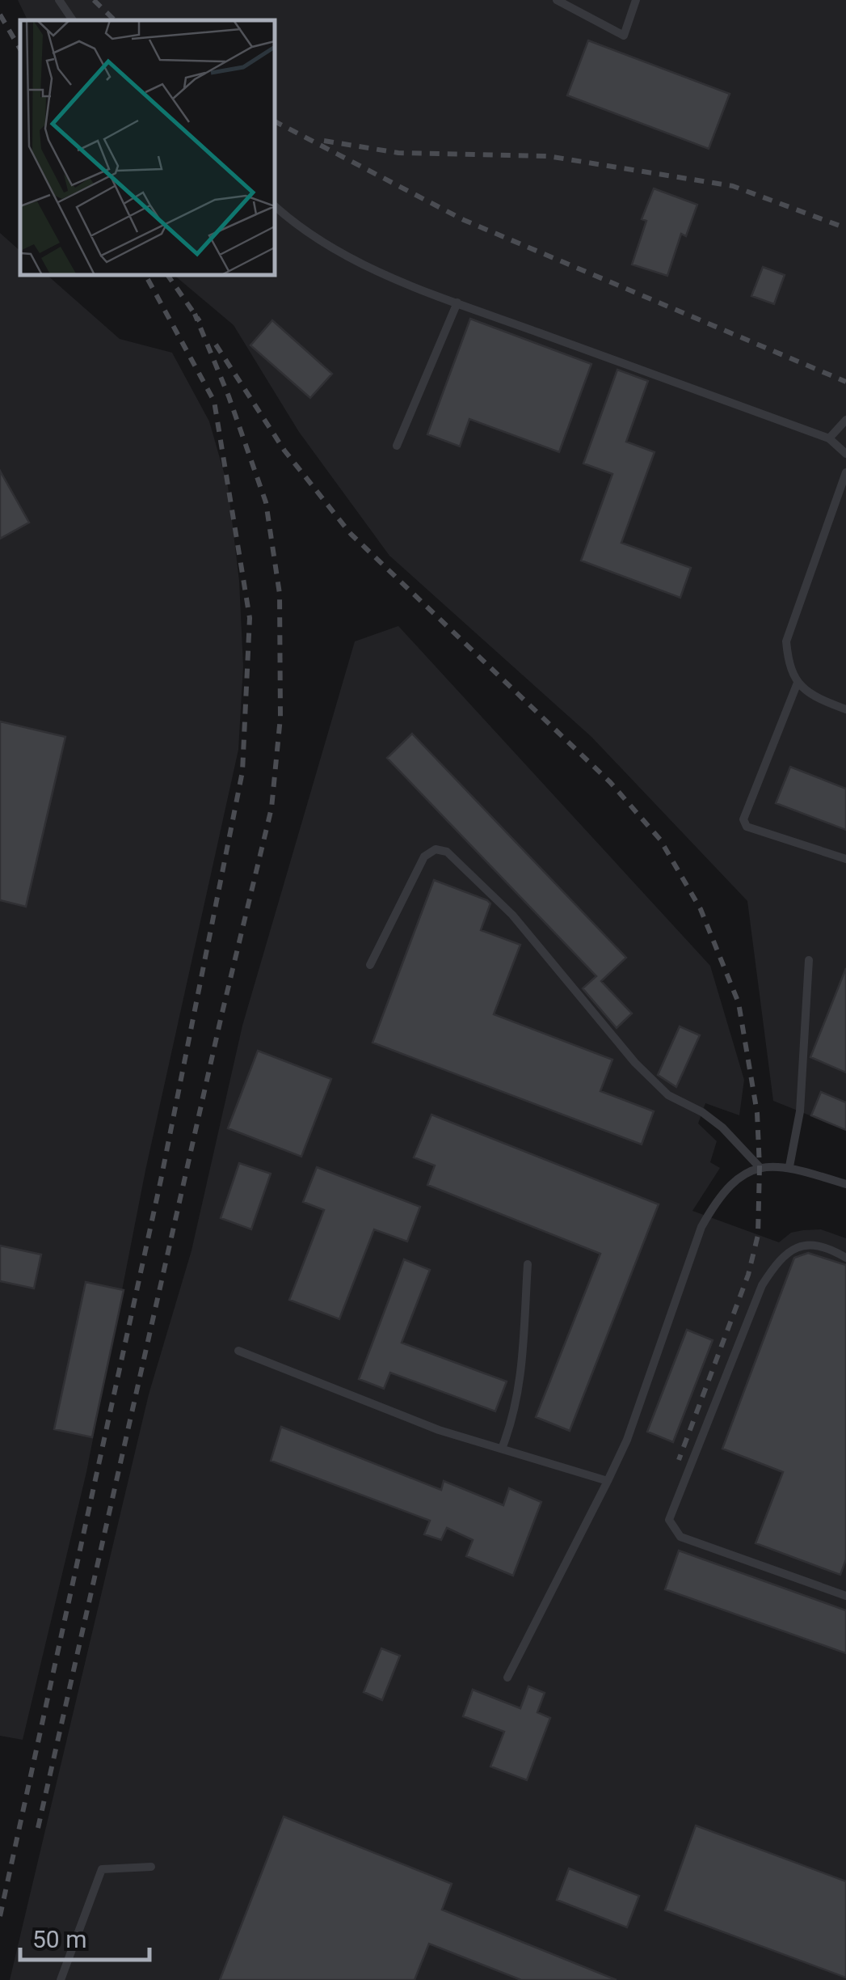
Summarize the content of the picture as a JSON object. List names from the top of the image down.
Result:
{
  "scale_bar": "50 m"
}
